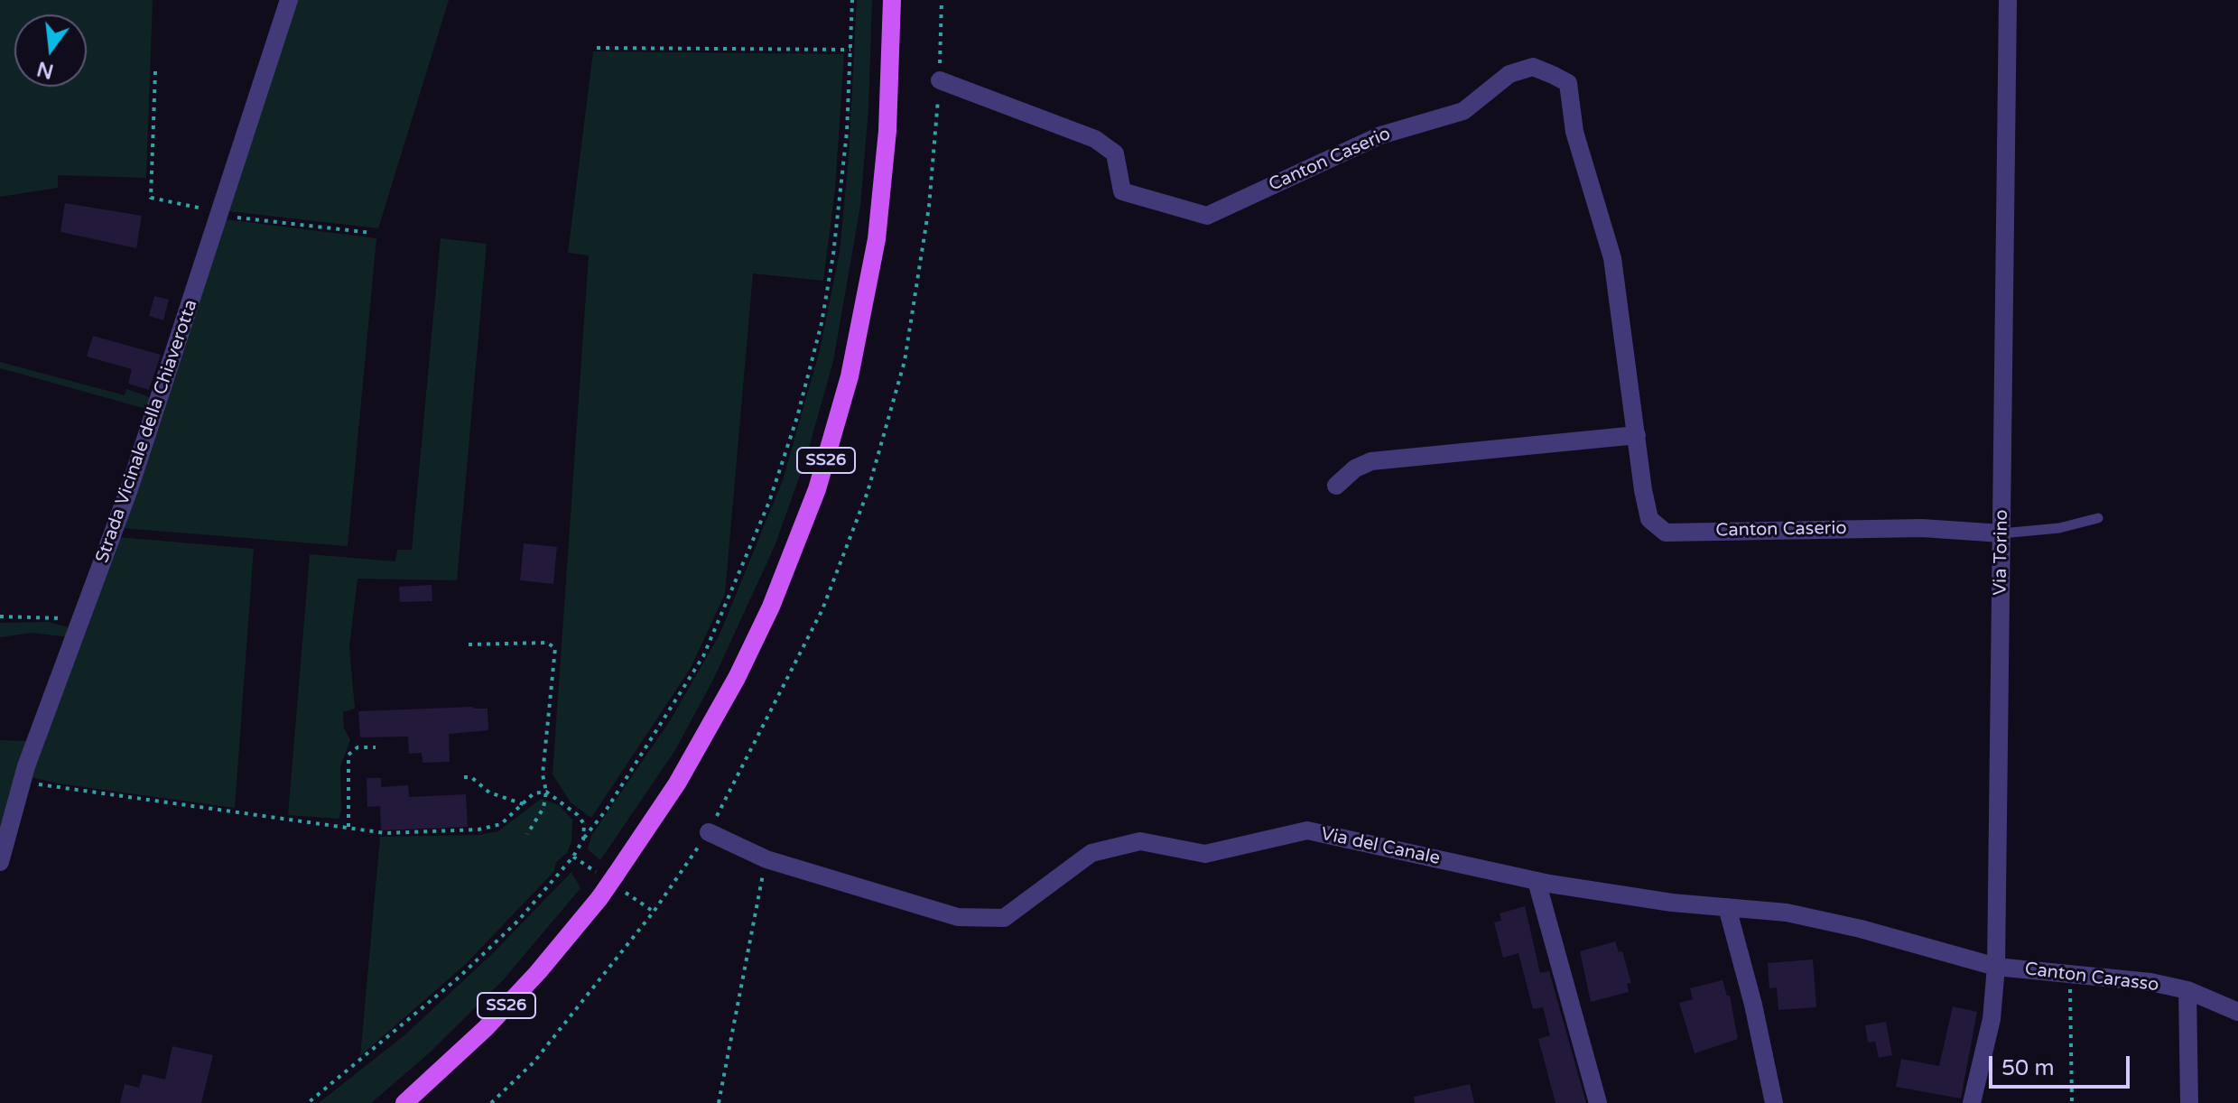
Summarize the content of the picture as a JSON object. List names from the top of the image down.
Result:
{
  "streets": {
    "main road": ["SS26"],
    "street": [
      "Canton Caserio",
      "Strada Vicinale della Chiaverotta",
      "Via Torino",
      "Via del Canale",
      "Canton Carasso"
    ]
  },
  "crossings": [
    ["Canton Caserio", "Via Torino"],
    ["Via Torino", "Via del Canale"],
    ["Via Torino", "Canton Carasso"],
    ["Via del Canale", "Canton Carasso"]
  ],
  "scale_bar": "50 m",
  "north": "bottom"
}
